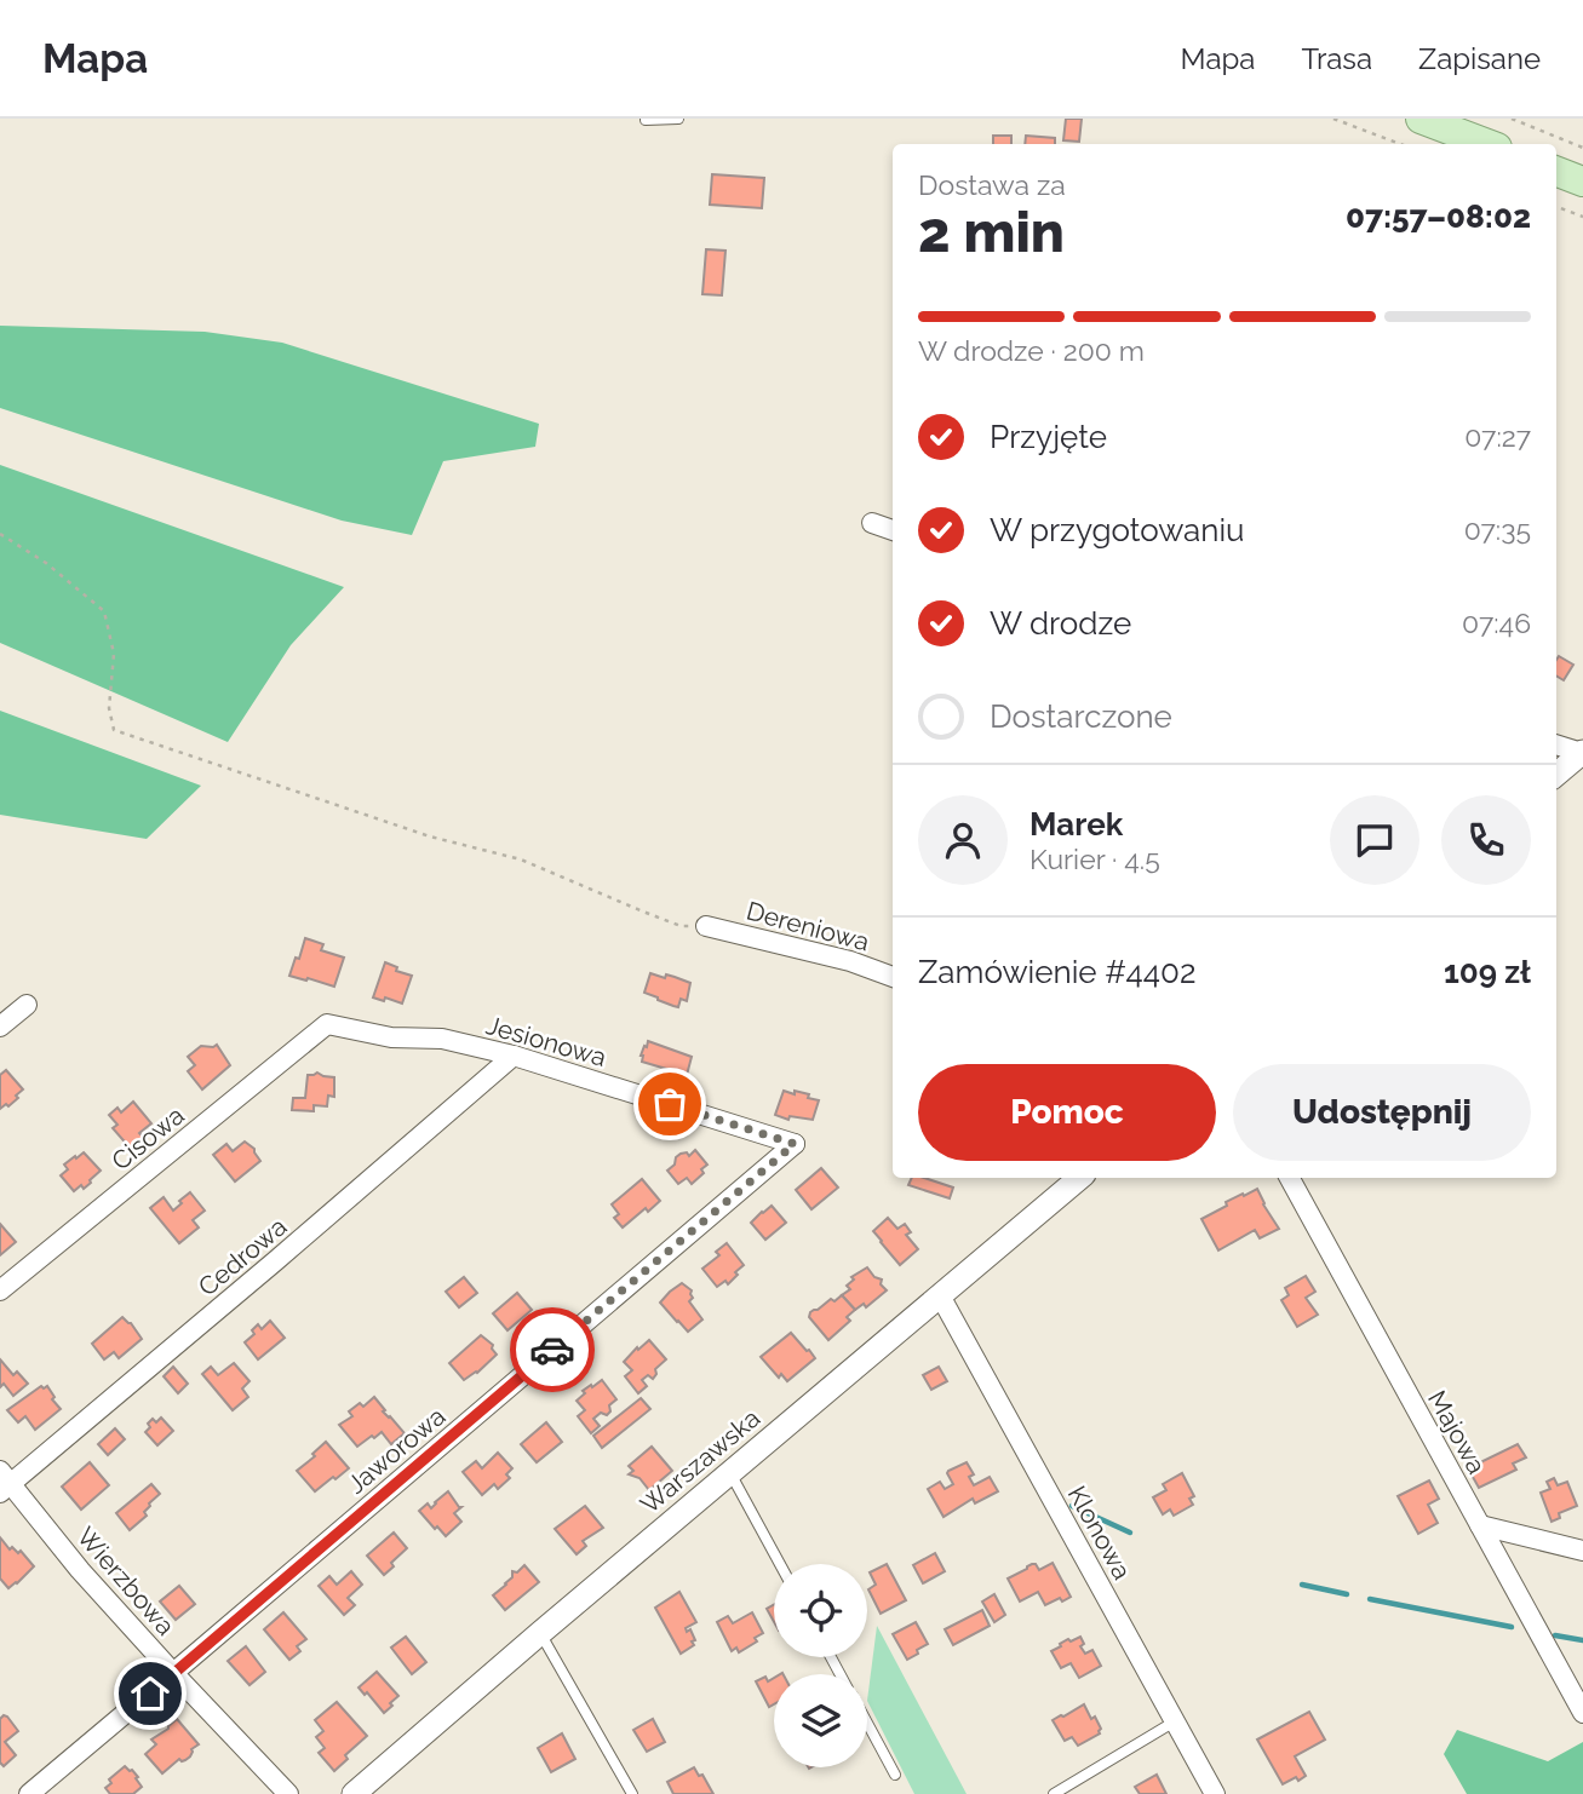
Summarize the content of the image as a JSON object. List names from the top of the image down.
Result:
{
  "streets": {
    "street": [
      "Dereniowa",
      "Jesionowa",
      "Cisowa",
      "Cedrowa",
      "Majowa",
      "Jaworowa",
      "Warszawska",
      "Klonowa",
      "Wierzbowa"
    ]
  },
  "crossings": [
    ["Jesionowa", "Cisowa"],
    ["Jesionowa", "Cedrowa"],
    ["Jesionowa", "Jaworowa"],
    ["Cedrowa", "Wierzbowa"],
    ["Jaworowa", "Wierzbowa"],
    ["Warszawska", "Klonowa"]
  ],
  "page": {
    "header": "Mapa",
    "nav": ["Mapa", "Trasa", "Zapisane"],
    "heading": ["2 min", "Dostawa za", "07:57–08:02"],
    "panel": [
      "Marek",
      "Kurier · 4.5",
      "Zamówienie #4402",
      "109 zł"
    ],
    "bar": "W drodze · 200 m",
    "list": [
      ["Przyjęte", "07:27"],
      ["W przygotowaniu", "07:35"],
      ["W drodze", "07:46"],
      "Dostarczone"
    ],
    "buttons": ["Pomoc", "Udostępnij"]
  }
}
